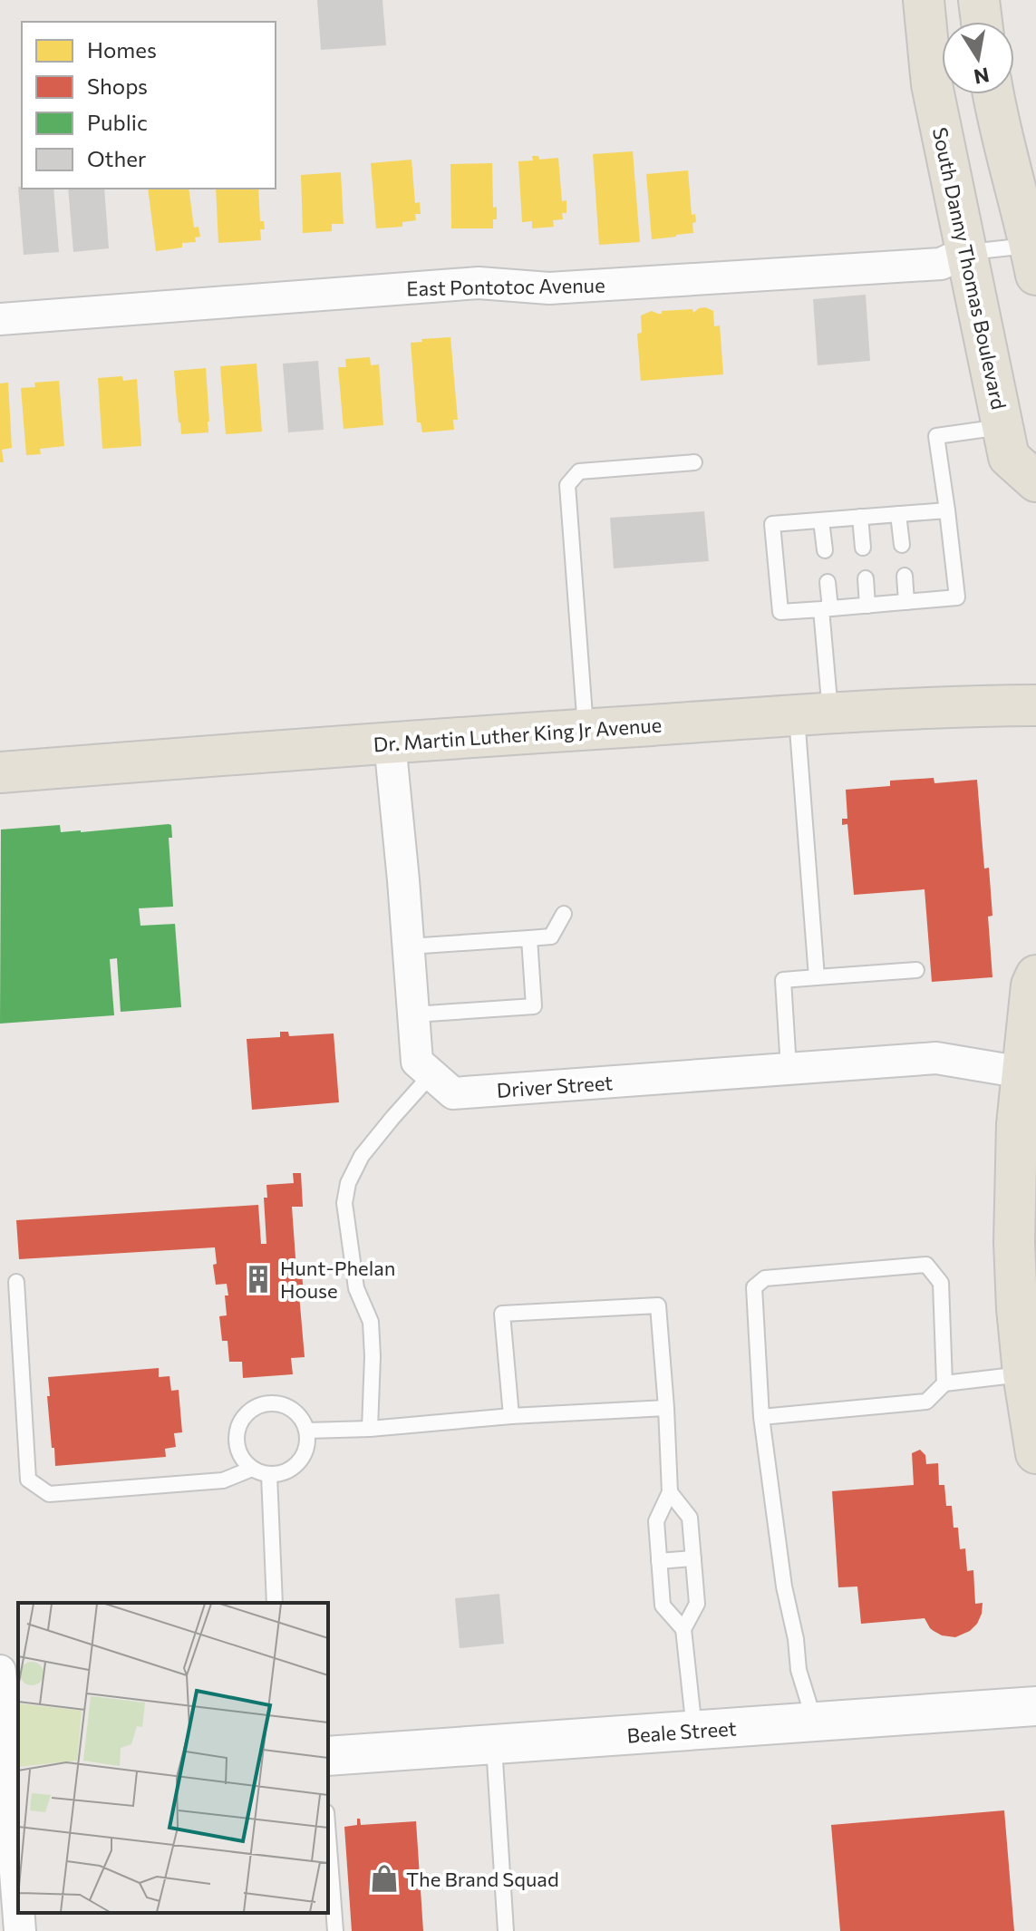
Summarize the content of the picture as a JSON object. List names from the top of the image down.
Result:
{
  "streets": {
    "main road": ["South Danny Thomas Boulevard", "Dr. Martin Luther King Jr Avenue"],
    "street": ["East Pontotoc Avenue", "Driver Street", "Beale Street"]
  },
  "crossings": [
    ["South Danny Thomas Boulevard", "East Pontotoc Avenue"],
    ["Dr. Martin Luther King Jr Avenue", "Driver Street"]
  ],
  "places": {
    "building": ["Hunt-Phelan House"],
    "shop": ["The Brand Squad"]
  },
  "legend": [
    "Homes",
    "Shops",
    "Public",
    "Other"
  ],
  "north": "bottom"
}
